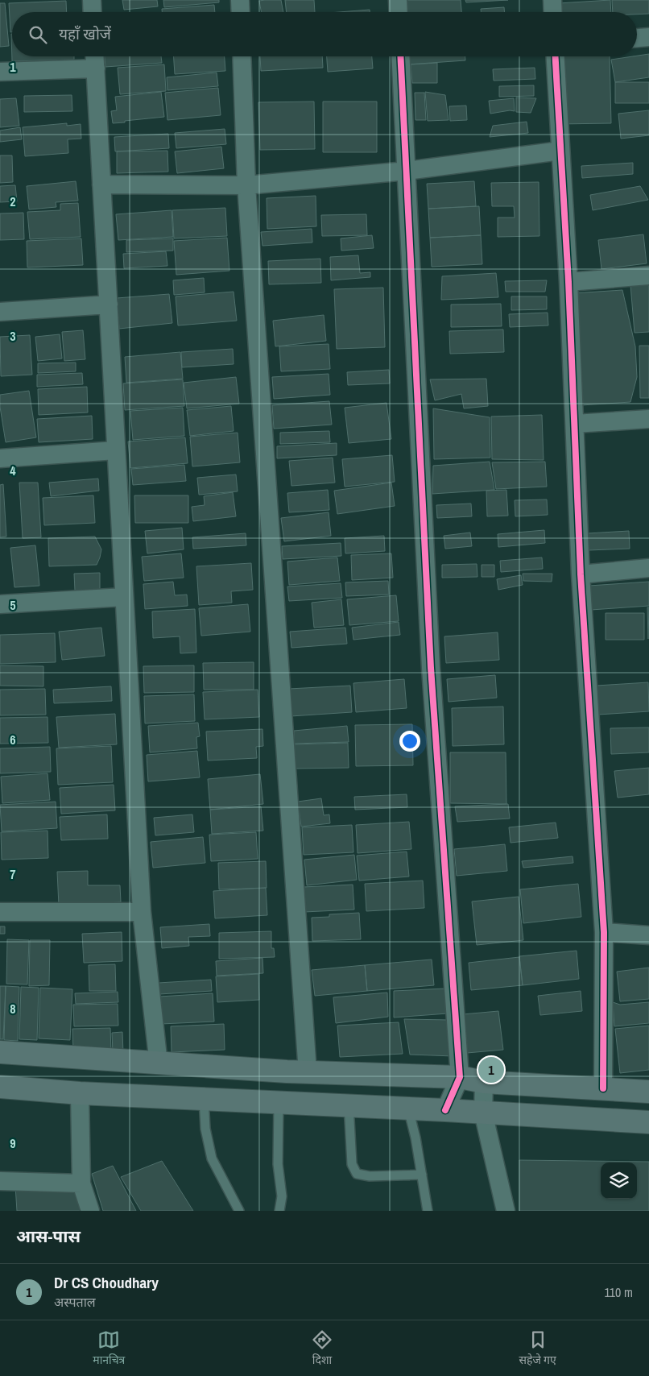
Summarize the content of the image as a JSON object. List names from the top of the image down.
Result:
{
  "page": {
    "search": "यहाँ खोजें",
    "pins": "1",
    "heading": "आस-पास",
    "list": [
      {
        "mark": "1",
        "name": "Dr CS Choudhary",
        "note": "अस्पताल",
        "value": "110 m"
      }
    ],
    "nav": ["मानचित्र", "दिशा", "सहेजे गए"]
  },
  "grid": {
    "rows": [
      "1",
      "2",
      "3",
      "4",
      "5",
      "6",
      "7",
      "8",
      "9"
    ]
  }
}
